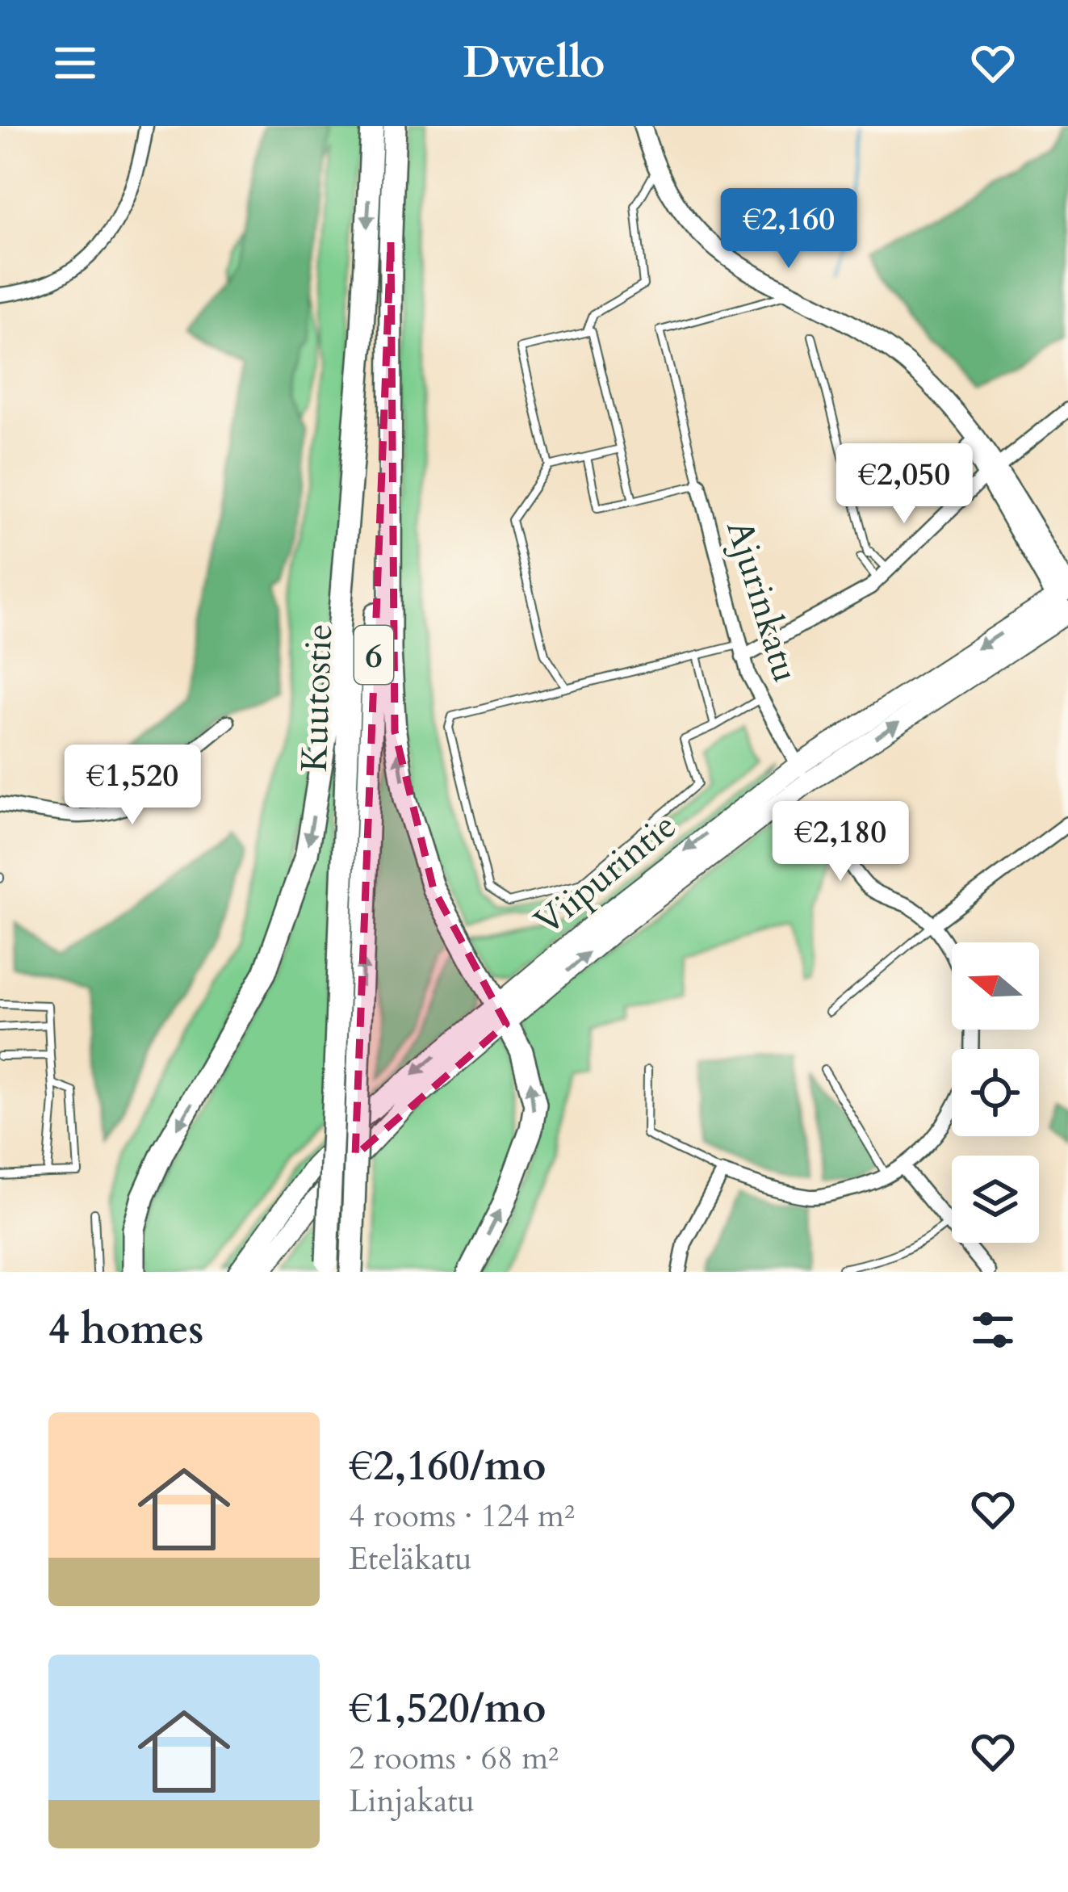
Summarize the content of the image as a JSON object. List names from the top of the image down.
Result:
{
  "streets": {
    "highway": ["6", "Kuutostie"],
    "main road": ["Viipurintie"],
    "street": ["Ajurinkatu"]
  },
  "crossings": [
    ["Ajurinkatu", "Viipurintie"]
  ],
  "north": "left",
  "page": {
    "header": "Dwello",
    "price": [
      "€2,160",
      "€2,050",
      "€1,520",
      "€2,180"
    ],
    "heading": "4 homes",
    "list": [
      {
        "name": "€2,160/mo",
        "note": "4 rooms · 124 m² · Eteläkatu"
      },
      {
        "name": "€1,520/mo",
        "note": "2 rooms · 68 m² · Linjakatu"
      }
    ]
  }
}
